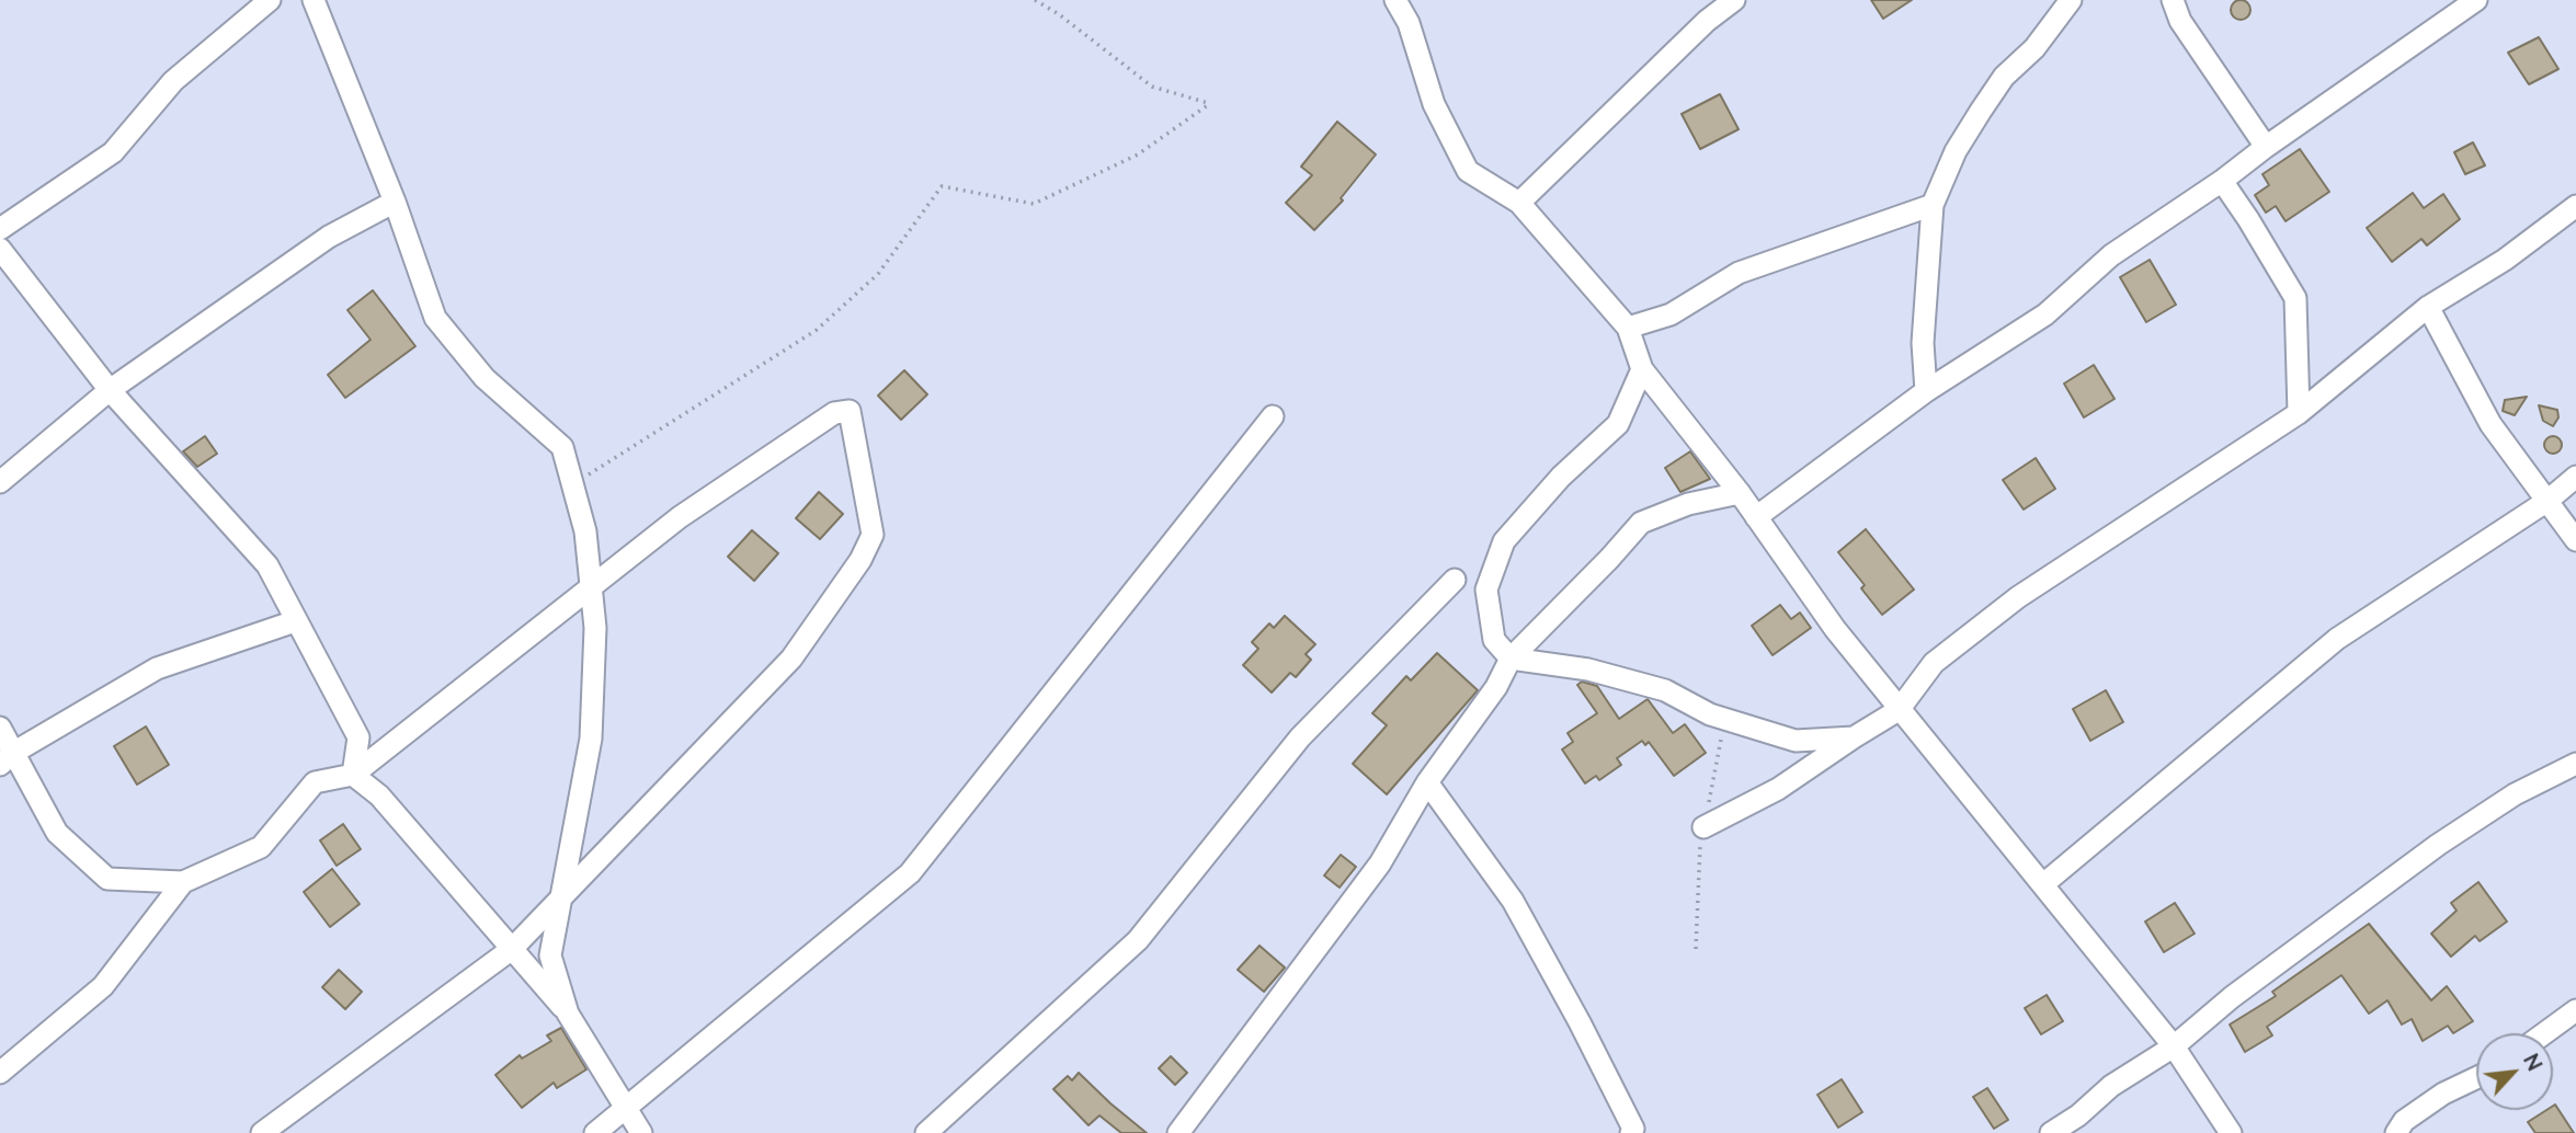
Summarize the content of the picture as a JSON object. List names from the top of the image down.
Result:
{
  "north": "top right"
}
